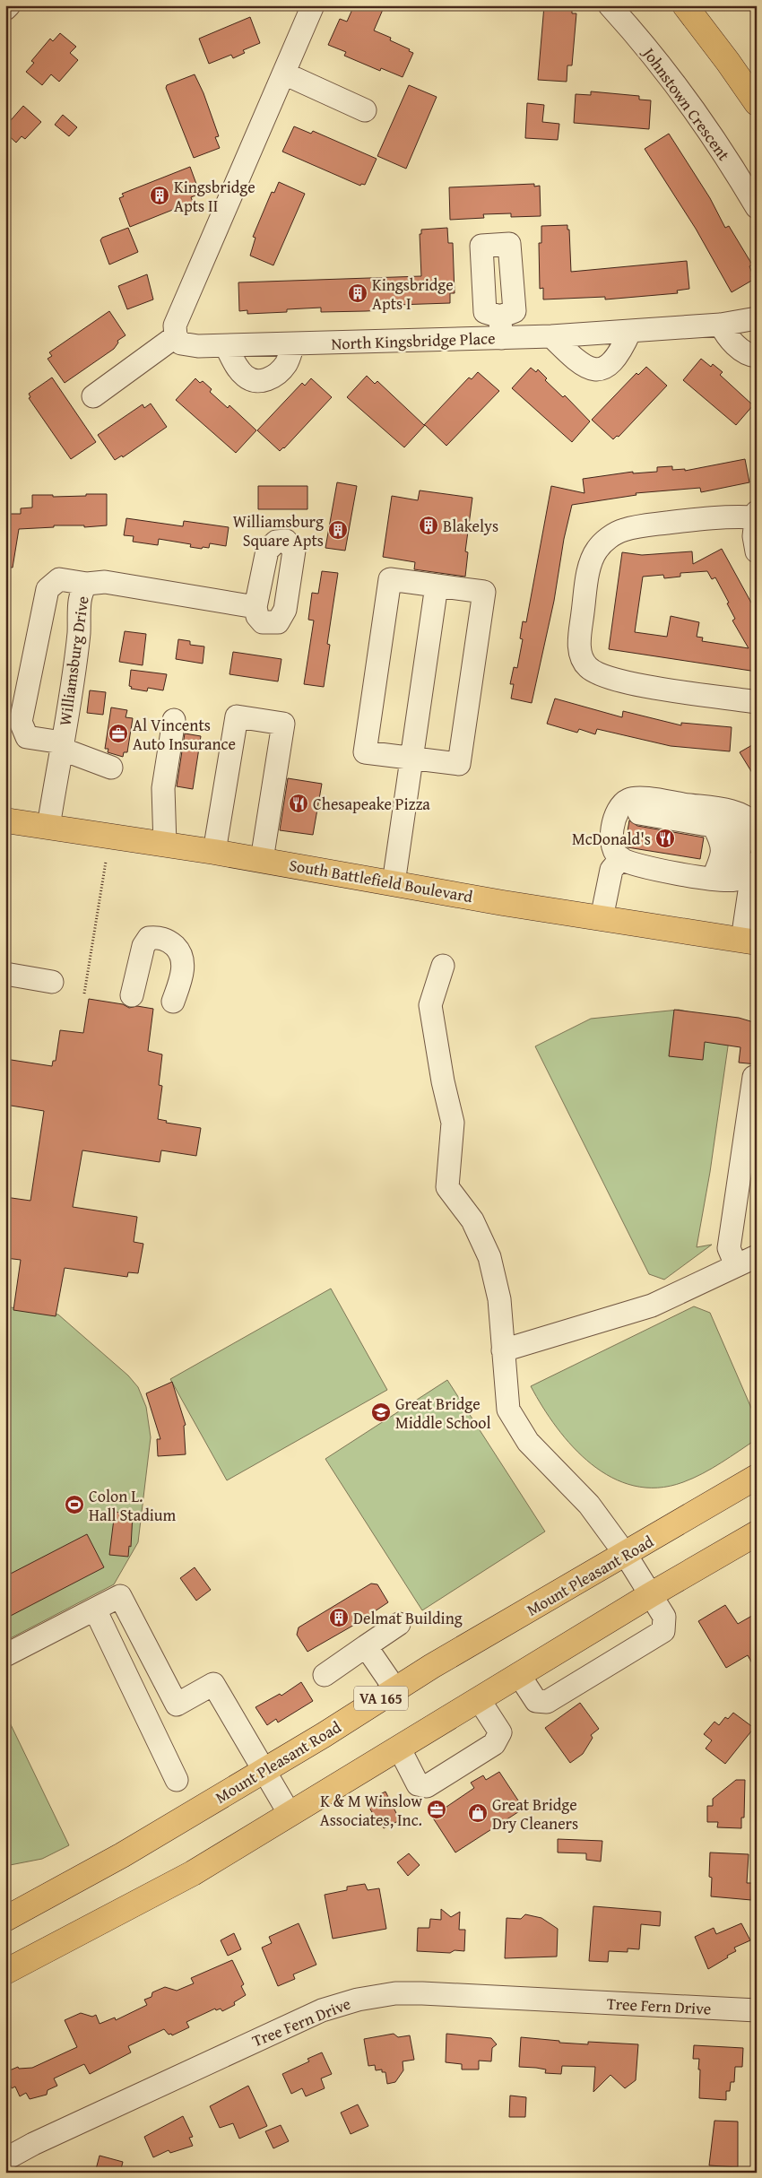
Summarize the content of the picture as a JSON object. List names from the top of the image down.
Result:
{
  "streets": {
    "main road": ["South Battlefield Boulevard", "Mount Pleasant Road", "VA 165"],
    "street": [
      "Johnstown Crescent",
      "North Kingsbridge Place",
      "Williamsburg Drive",
      "Tree Fern Drive"
    ]
  },
  "crossings": [
    ["Williamsburg Drive", "South Battlefield Boulevard"]
  ],
  "places": {
    "building": [
      "Kingsbridge Apts II",
      "Kingsbridge Apts I",
      "Blakelys",
      "Williamsburg Square Apts",
      "Delmat Building"
    ],
    "office": ["Al Vincents Auto Insurance", "K & M Winslow Associates, Inc."],
    "restaurant": ["Chesapeake Pizza", "McDonald's"],
    "school or university": ["Great Bridge Middle School"],
    "sports": ["Colon L. Hall Stadium"],
    "shop": ["Great Bridge Dry Cleaners"]
  }
}
